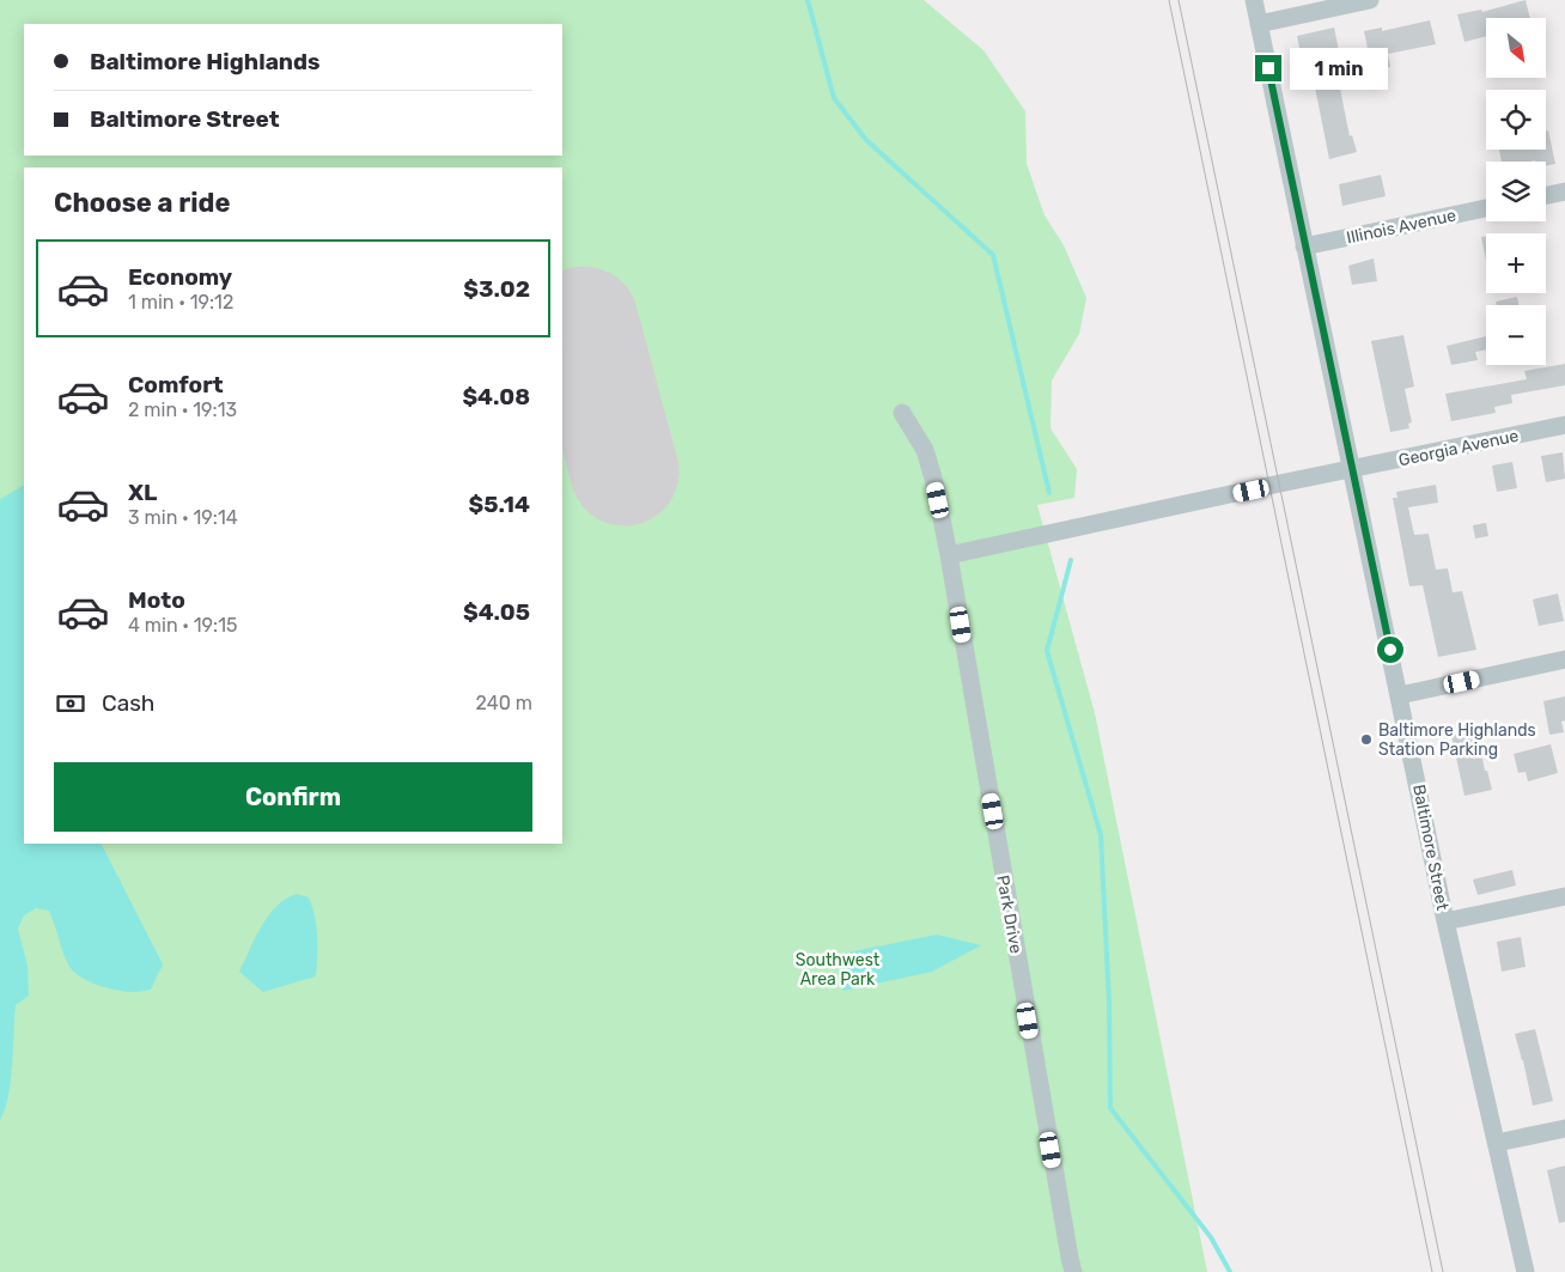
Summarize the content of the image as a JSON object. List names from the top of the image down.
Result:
{
  "streets": {
    "street": [
      "Illinois Avenue",
      "Georgia Avenue",
      "Baltimore Street",
      "Park Drive"
    ]
  },
  "crossings": [
    ["Illinois Avenue", "Baltimore Street"],
    ["Georgia Avenue", "Baltimore Street"]
  ],
  "parks": ["Southwest Area Park"],
  "places": ["Baltimore Highlands Station Parking"],
  "north": "bottom right",
  "page": {
    "map_buttons": ["+", "−"],
    "banner": ["Baltimore Highlands", "Baltimore Street"],
    "bubble": "1 min",
    "heading": "Choose a ride",
    "list": [
      {
        "name": "Economy",
        "note": "1 min · 19:12",
        "value": "$3.02"
      },
      {
        "name": "Comfort",
        "note": "2 min · 19:13",
        "value": "$4.08"
      },
      {
        "name": "XL",
        "note": "3 min · 19:14",
        "value": "$5.14"
      },
      {
        "name": "Moto",
        "note": "4 min · 19:15",
        "value": "$4.05"
      }
    ],
    "pay": ["Cash", "240 m"],
    "buttons": "Confirm"
  }
}
